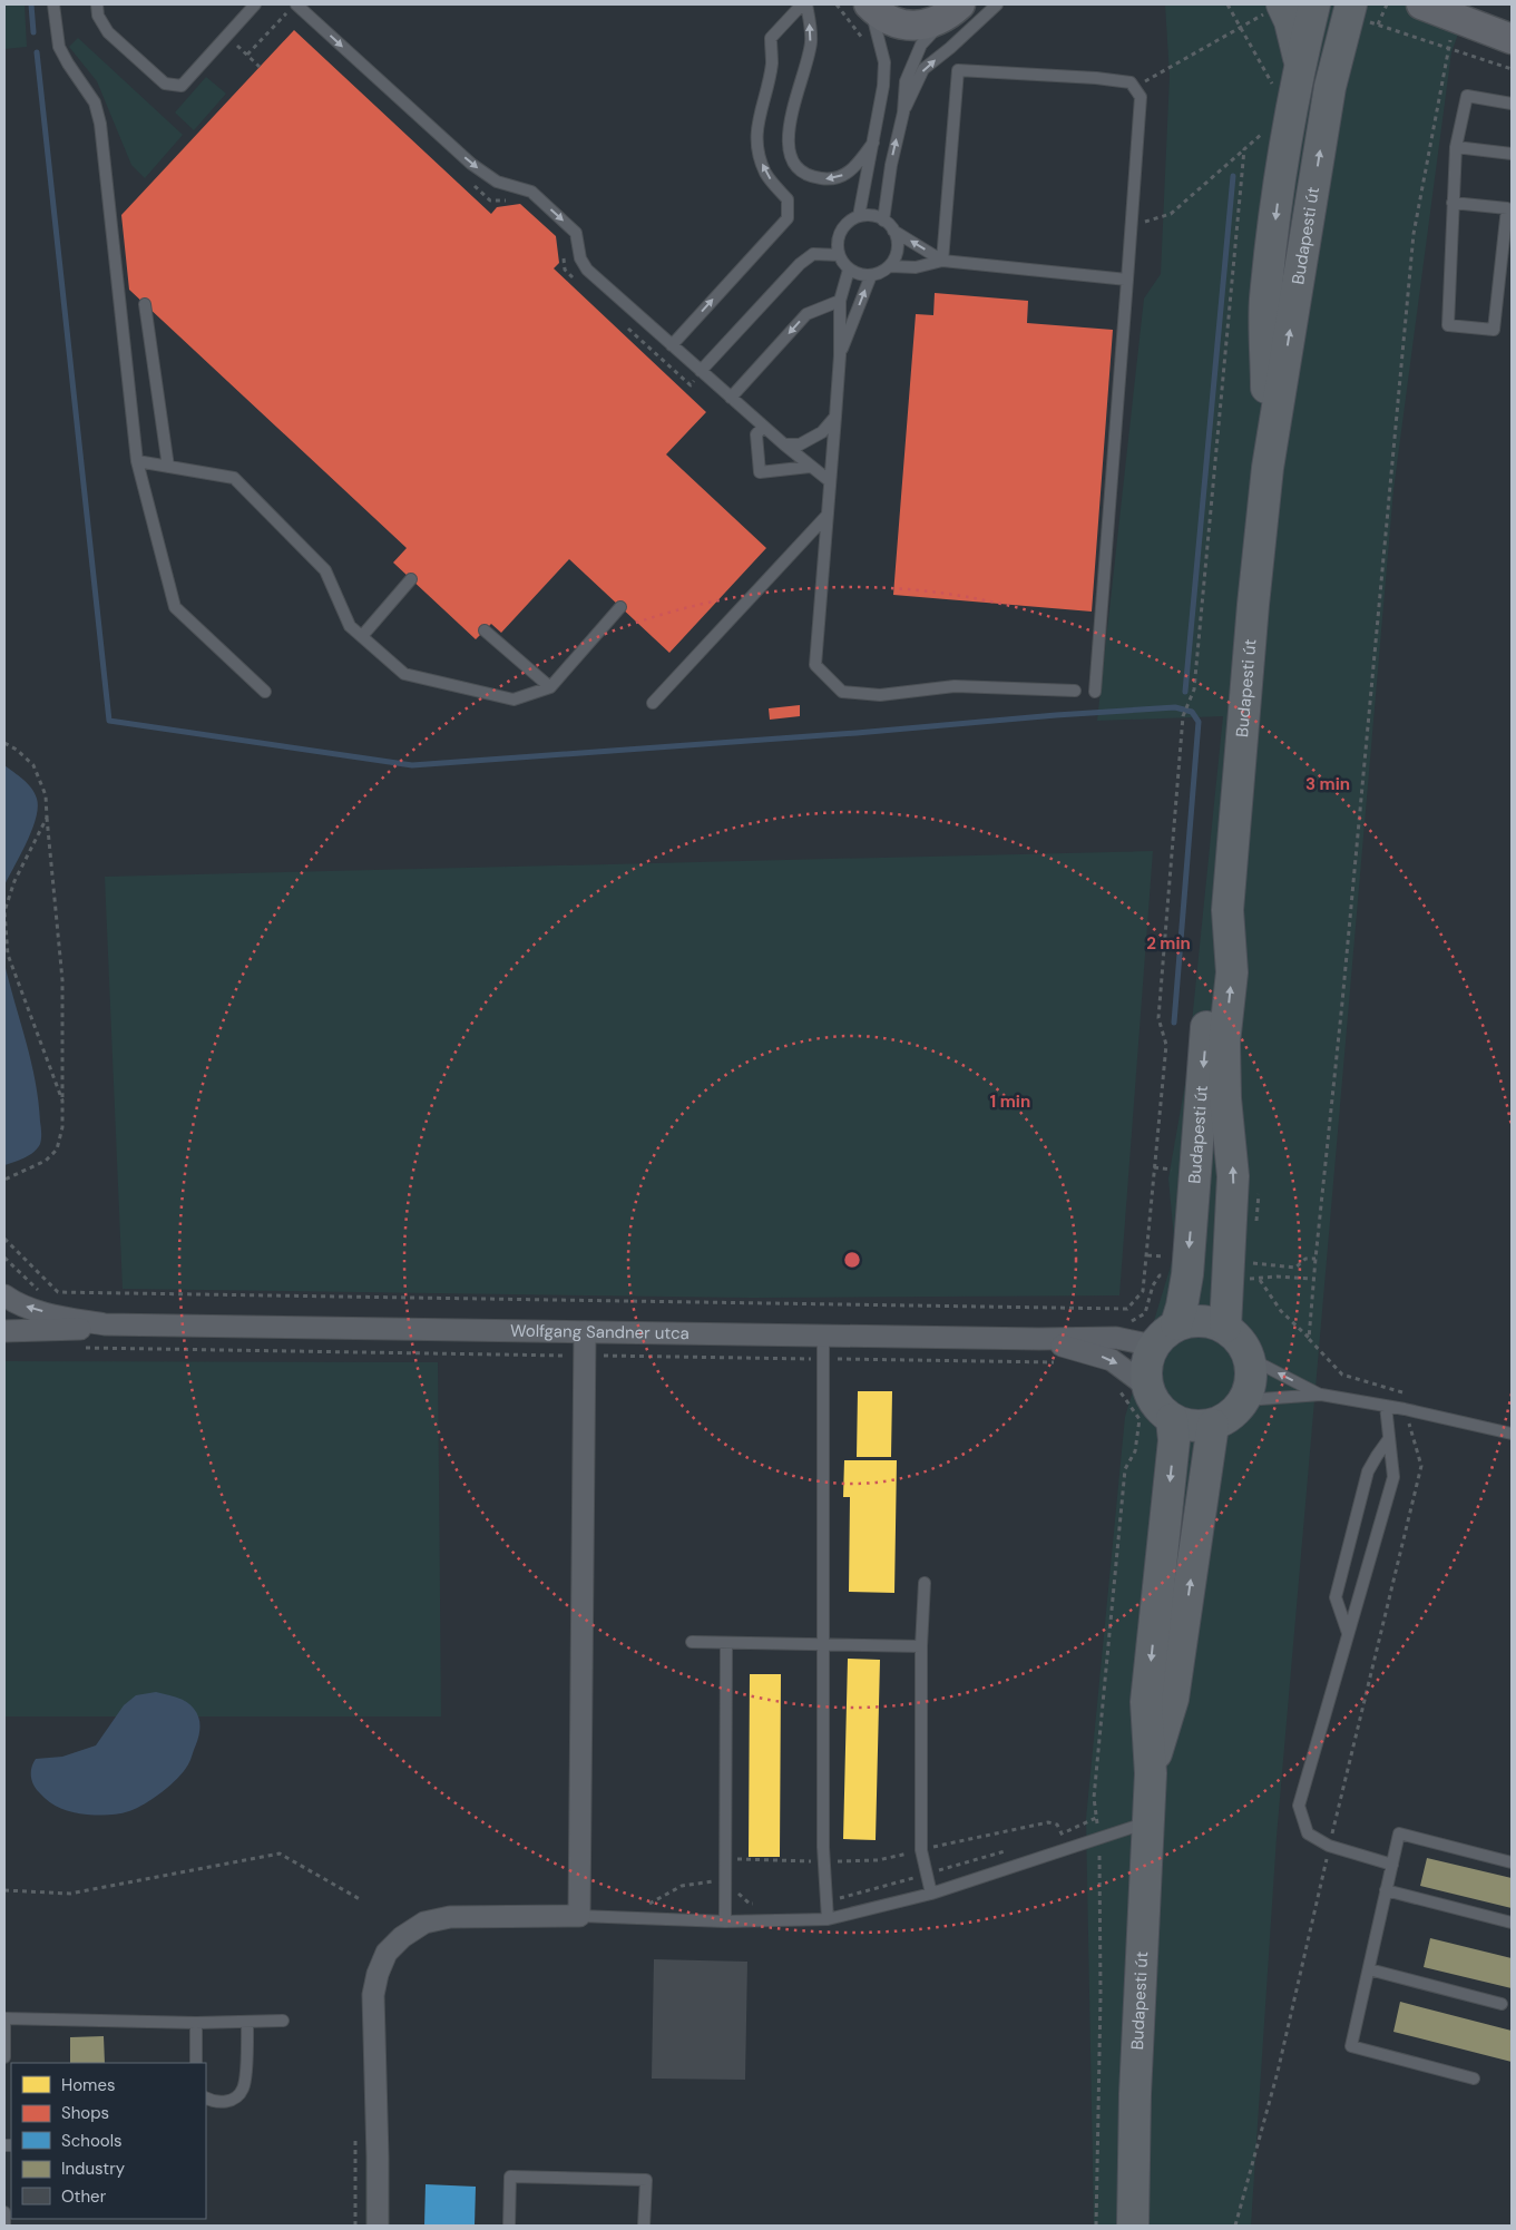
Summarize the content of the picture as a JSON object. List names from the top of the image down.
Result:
{
  "streets": {
    "main road": ["Budapesti út"],
    "street": ["Wolfgang Sandner utca"]
  },
  "crossings": [
    ["Budapesti út", "Wolfgang Sandner utca"]
  ],
  "legend": [
    "Homes",
    "Shops",
    "Schools",
    "Industry",
    "Other"
  ],
  "rings": ["3 min", "2 min", "1 min"]
}
